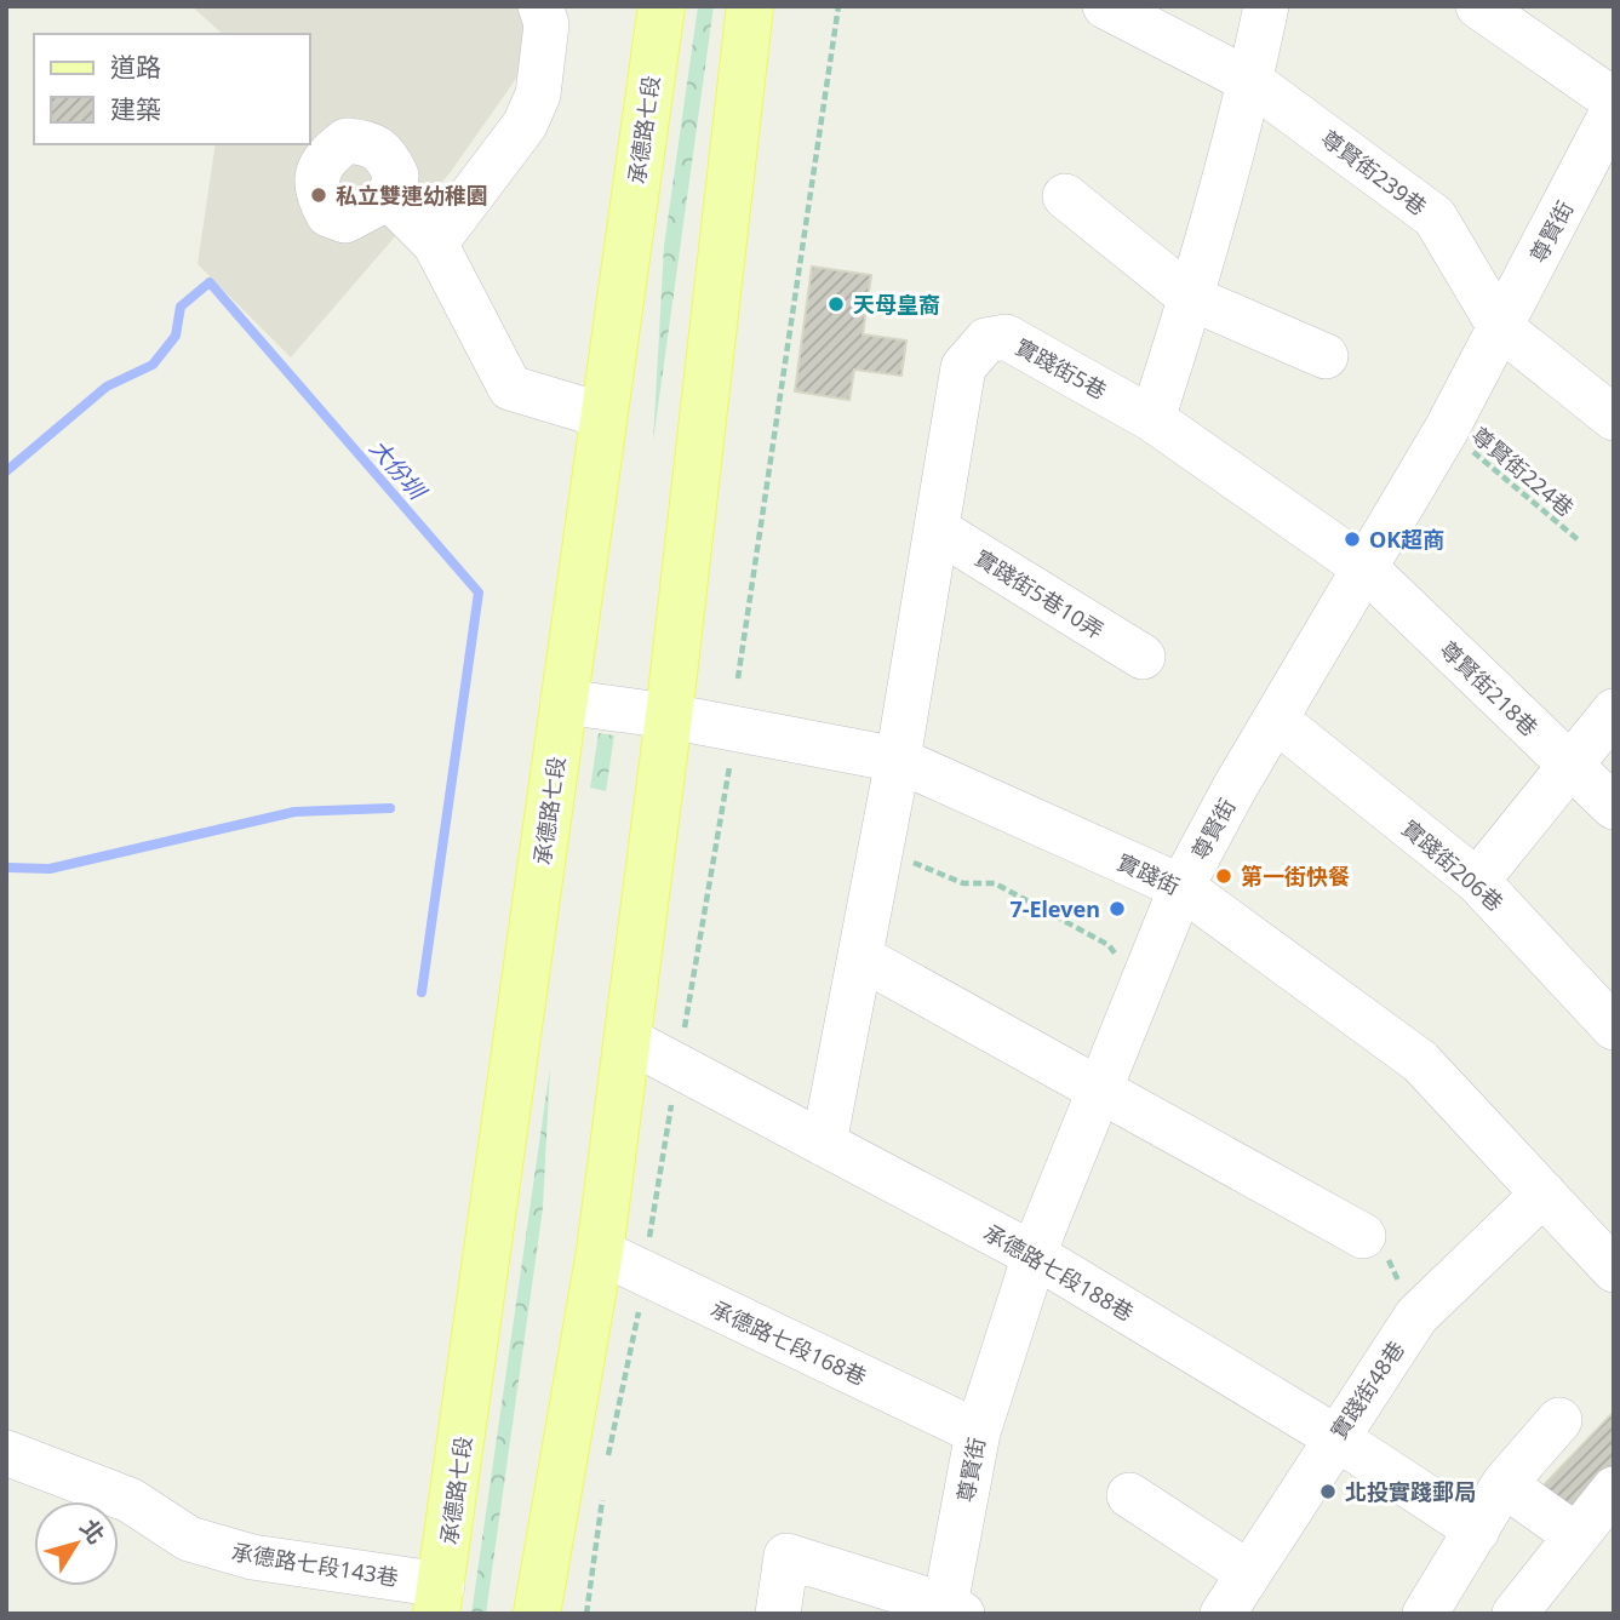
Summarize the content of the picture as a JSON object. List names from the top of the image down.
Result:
{
  "streets": {
    "main road": ["承德路七段"],
    "street": [
      "尊賢街239巷",
      "尊賢街",
      "實踐街5巷",
      "實踐街5巷10弄",
      "尊賢街218巷",
      "實踐街206巷",
      "實踐街",
      "承德路七段188巷",
      "承德路七段168巷",
      "實踐街48巷",
      "承德路七段143巷"
    ],
    "path": ["尊賢街224巷"]
  },
  "crossings": [
    ["承德路七段", "實踐街"],
    ["承德路七段", "承德路七段143巷"],
    ["尊賢街239巷", "尊賢街"],
    ["尊賢街", "實踐街5巷"],
    ["尊賢街", "尊賢街224巷"],
    ["尊賢街", "尊賢街218巷"],
    ["尊賢街", "實踐街206巷"],
    ["尊賢街", "實踐街"],
    ["尊賢街", "承德路七段188巷"],
    ["尊賢街", "承德路七段168巷"],
    ["實踐街5巷", "實踐街5巷10弄"],
    ["實踐街5巷", "尊賢街218巷"],
    ["實踐街5巷", "實踐街"],
    ["實踐街5巷", "承德路七段188巷"],
    ["實踐街", "實踐街48巷"],
    ["承德路七段188巷", "實踐街48巷"]
  ],
  "water": ["大份圳"],
  "places": [
    "私立雙連幼稚園",
    "天母皇裔",
    "OK超商",
    "第一街快餐",
    "7-Eleven",
    "北投實踐郵局"
  ],
  "legend": ["道路", "建築"],
  "north": "top right"
}
